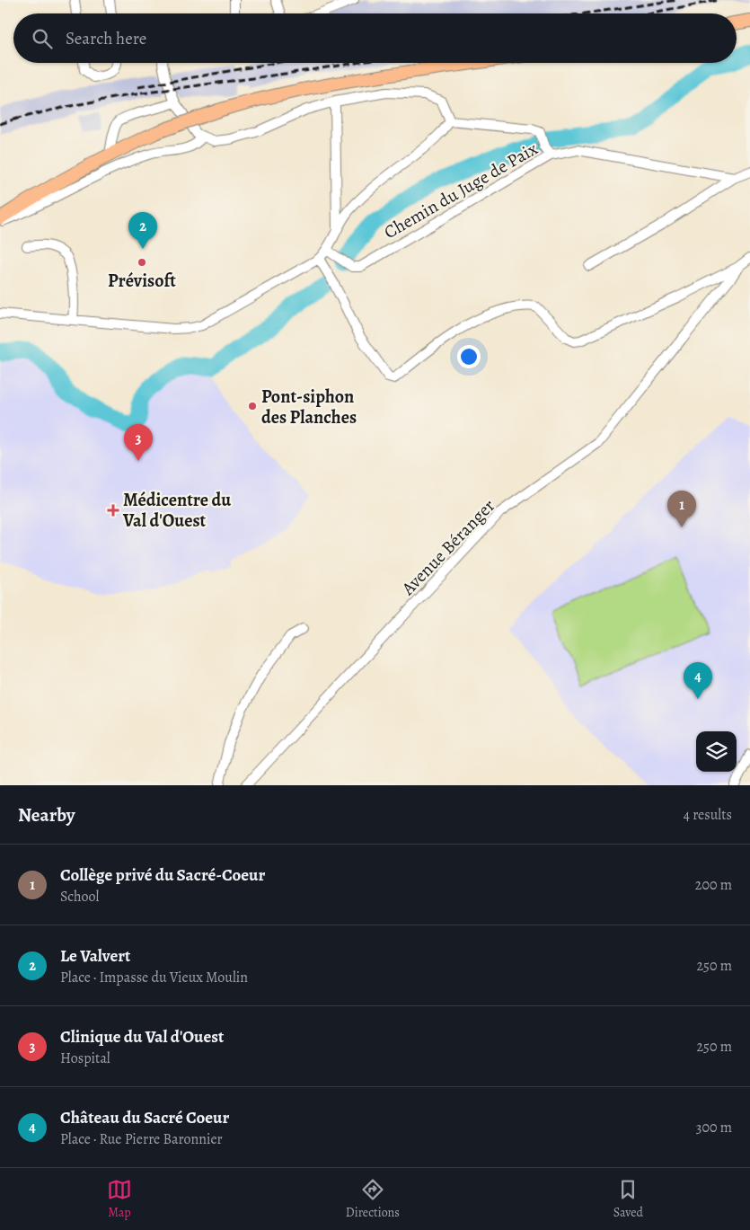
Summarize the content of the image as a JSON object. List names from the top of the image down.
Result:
{
  "streets": {
    "street": ["Chemin du Juge de Paix", "Avenue Béranger"]
  },
  "places": {
    "other": ["Prévisoft", "Pont-siphon des Planches"],
    "health": ["Médicentre du Val d'Ouest"]
  },
  "page": {
    "search": "Search here",
    "pins": [
      "2",
      "3",
      "1",
      "4"
    ],
    "heading": ["Nearby", "4 results"],
    "list": [
      {
        "mark": "1",
        "name": "Collège privé du Sacré-Coeur",
        "note": "School",
        "value": "200 m"
      },
      {
        "mark": "2",
        "name": "Le Valvert",
        "note": "Place · Impasse du Vieux Moulin",
        "value": "250 m"
      },
      {
        "mark": "3",
        "name": "Clinique du Val d'Ouest",
        "note": "Hospital",
        "value": "250 m"
      },
      {
        "mark": "4",
        "name": "Château du Sacré Coeur",
        "note": "Place · Rue Pierre Baronnier",
        "value": "300 m"
      }
    ],
    "nav": ["Map", "Directions", "Saved"]
  }
}
